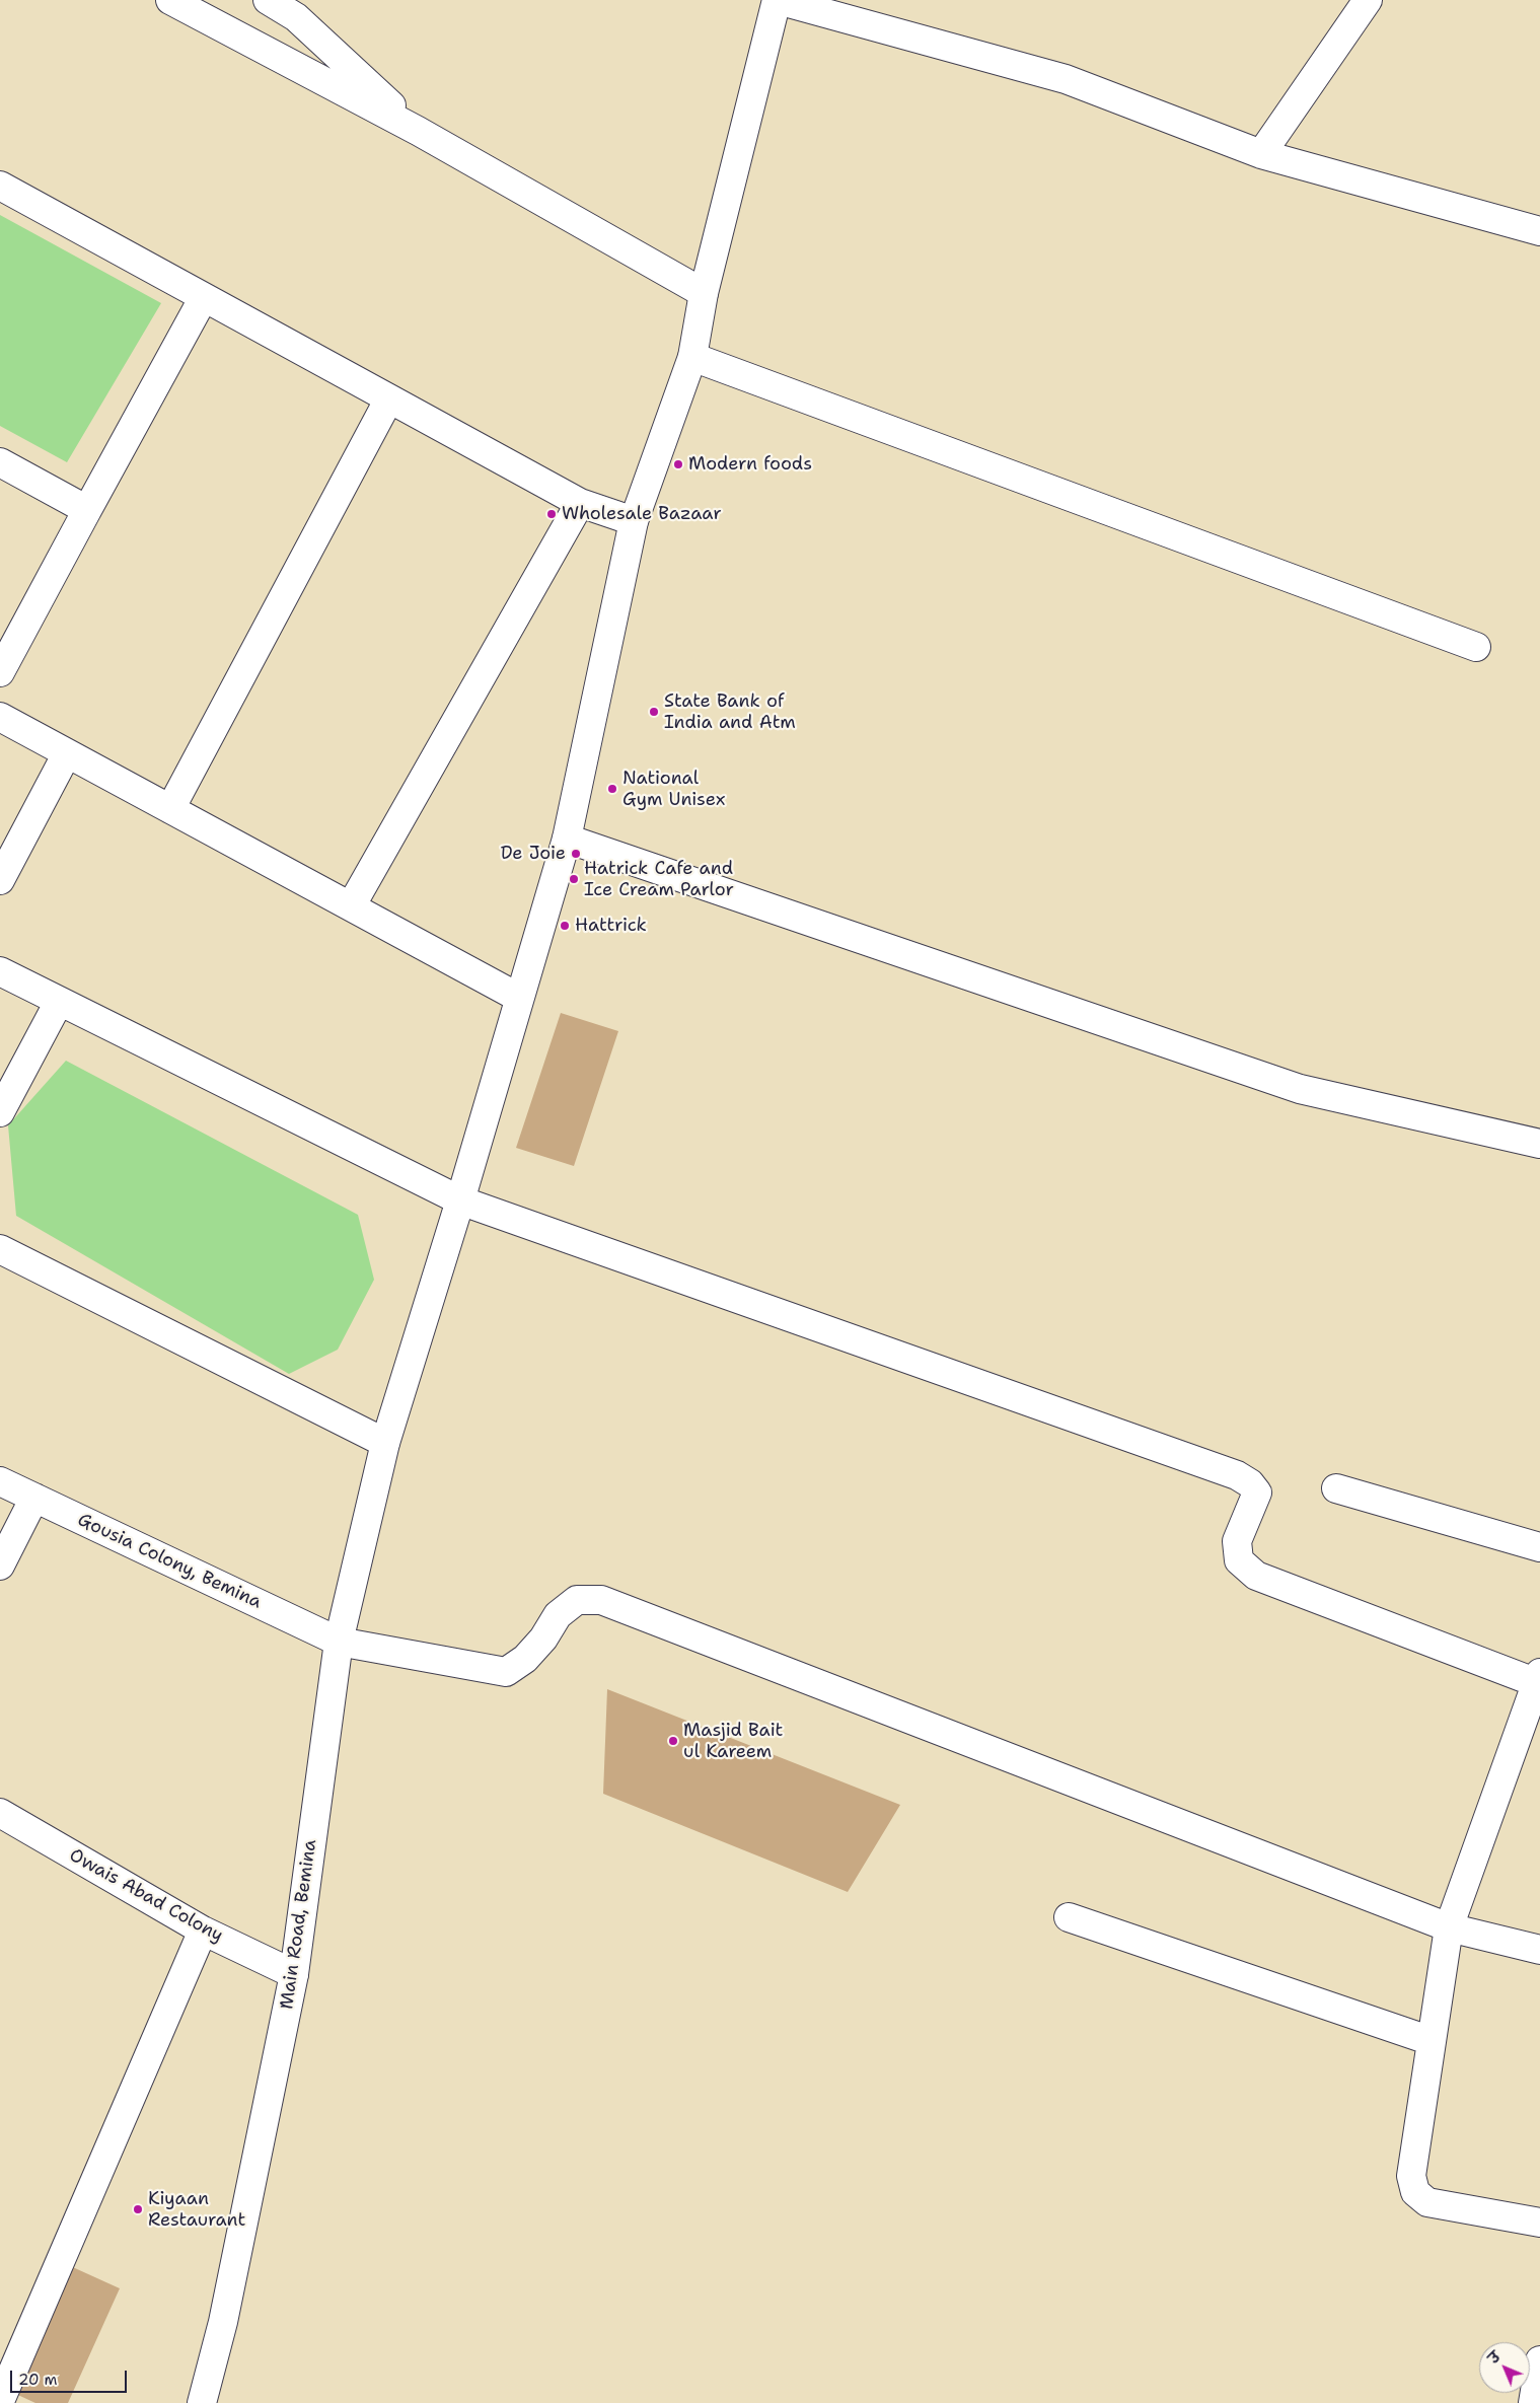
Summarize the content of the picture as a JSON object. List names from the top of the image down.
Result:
{
  "streets": {
    "street": ["Gousia Colony, Bemina", "Owais Abad Colony", "Main Road, Bemina"]
  },
  "crossings": [
    ["Gousia Colony, Bemina", "Main Road, Bemina"],
    ["Owais Abad Colony", "Main Road, Bemina"]
  ],
  "places": [
    "Modern foods",
    "Wholesale Bazaar",
    "State Bank of India and Atm",
    "National Gym Unisex",
    "De Joie",
    "Hatrick Cafe and Ice Cream Parlor",
    "Hattrick",
    "Masjid Bait ul Kareem",
    "Kiyaan Restaurant"
  ],
  "scale_bar": "20 m",
  "north": "top left"
}
